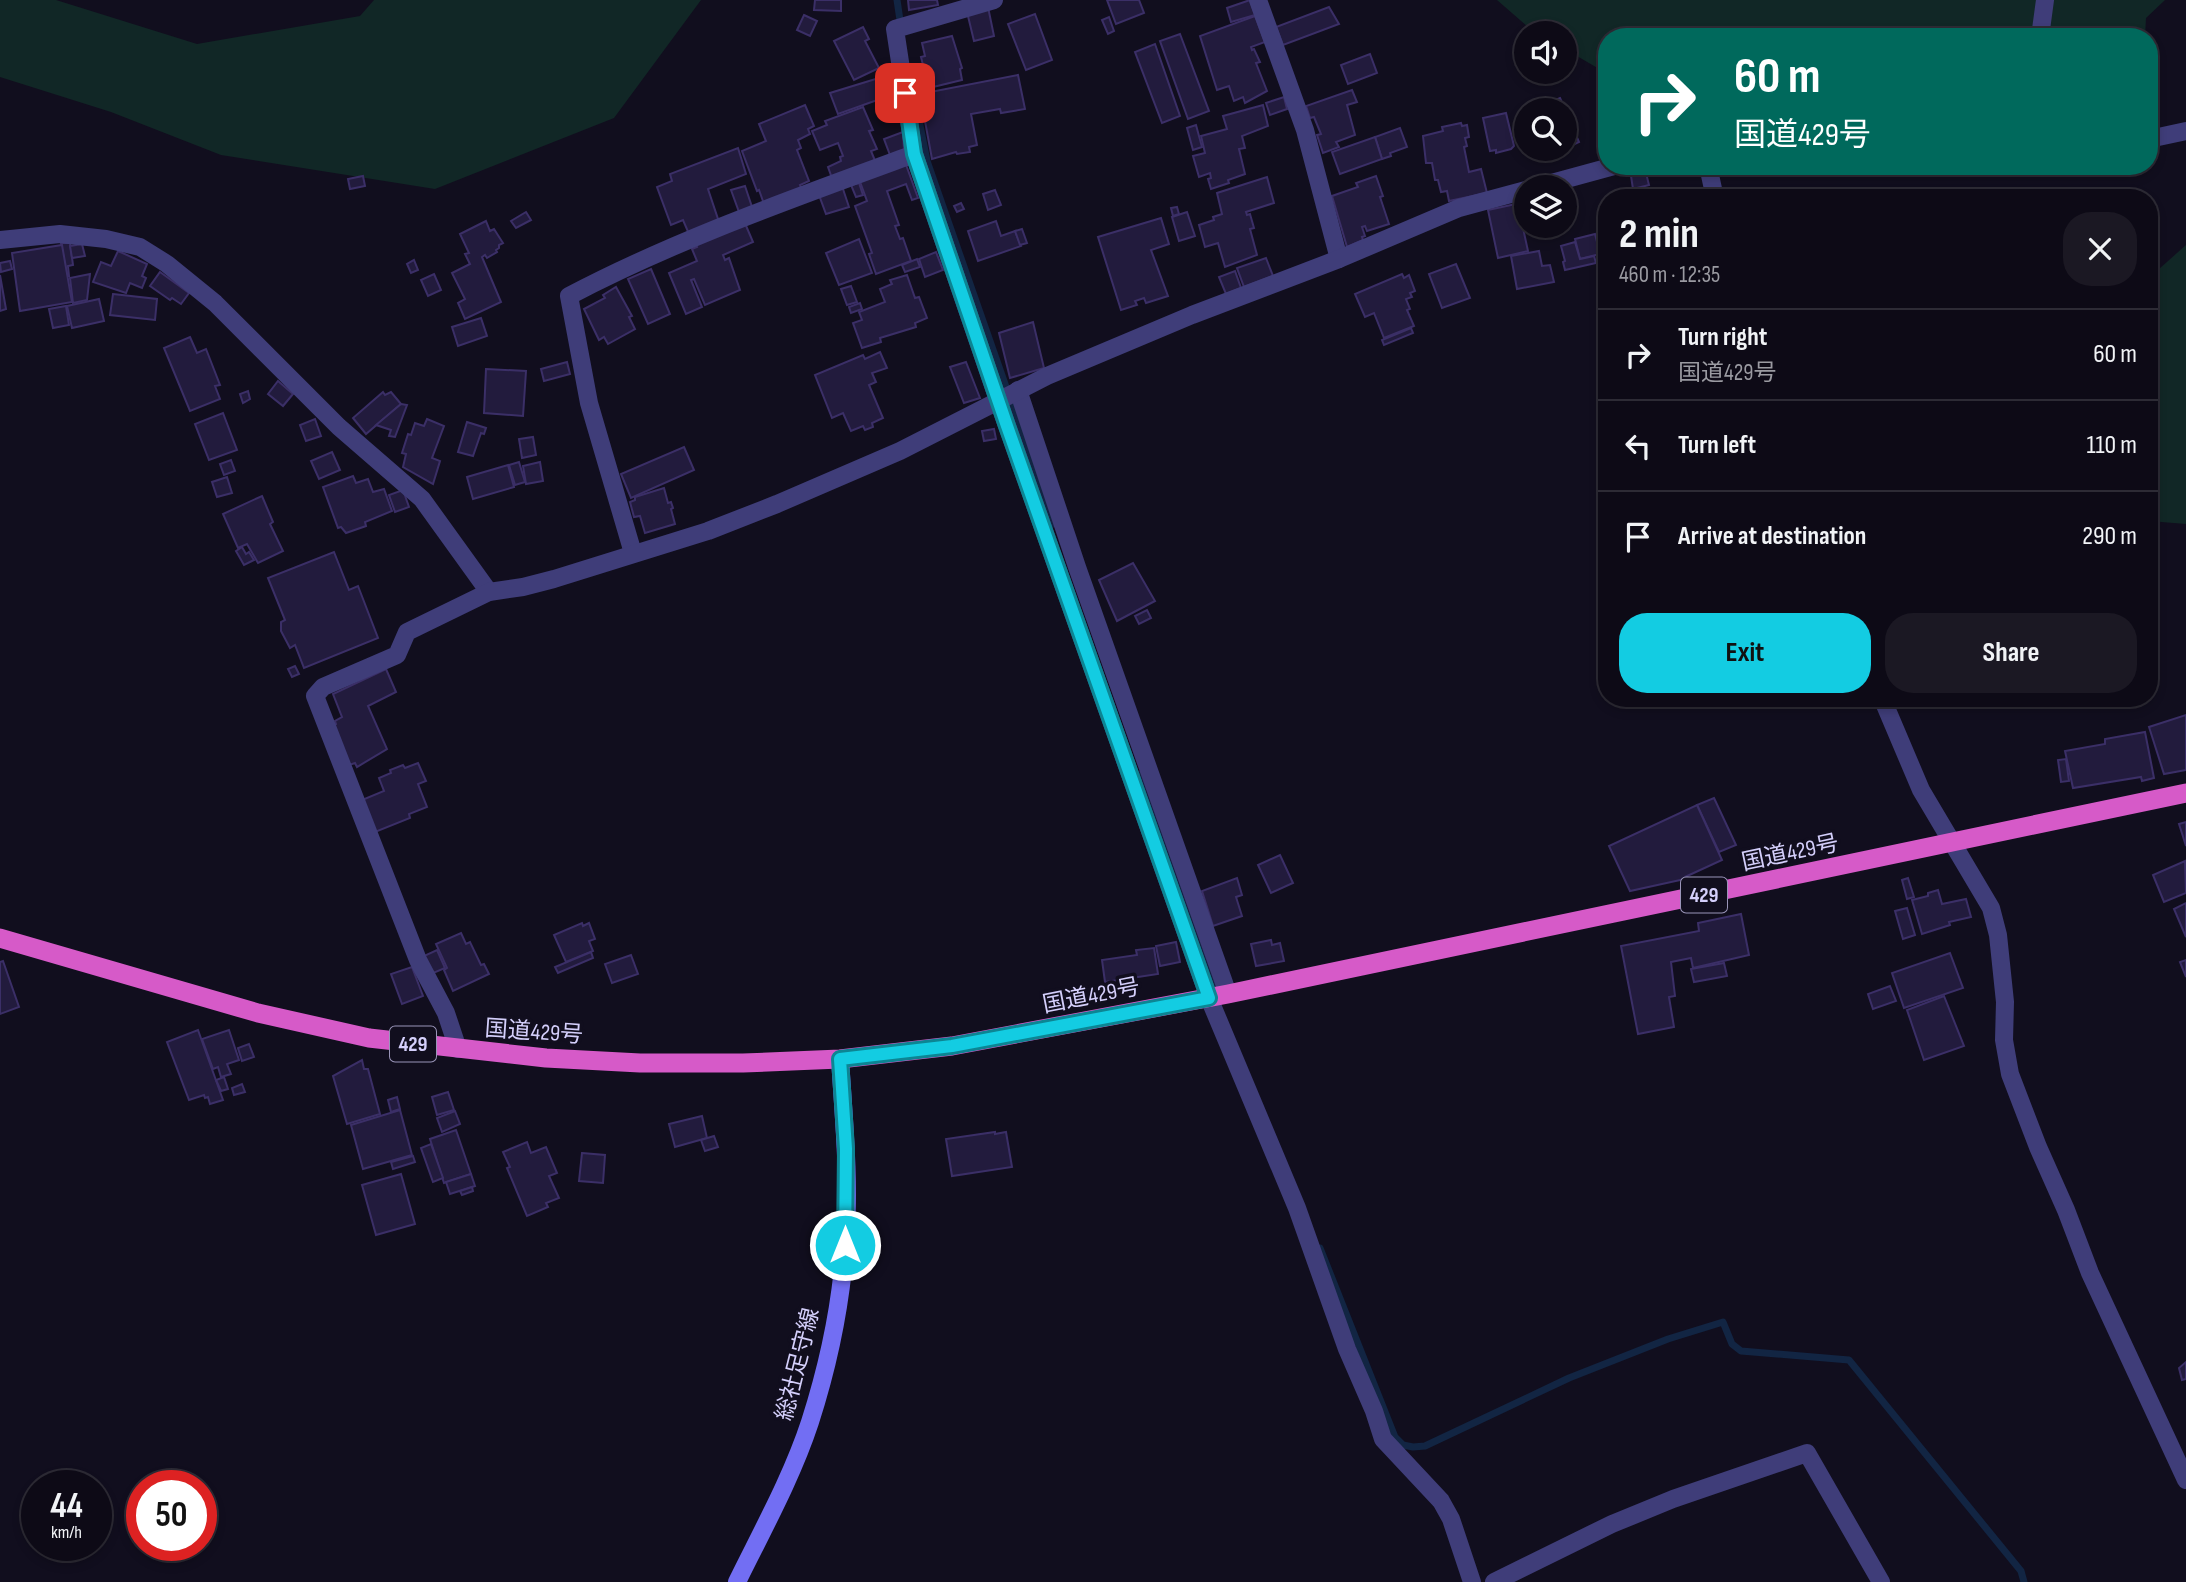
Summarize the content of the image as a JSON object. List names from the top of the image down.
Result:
{
  "streets": {
    "highway": ["国道429号", "429"],
    "main road": ["総社足守線"]
  },
  "crossings": [
    ["国道429号", "総社足守線"]
  ],
  "page": {
    "turn": ["60 m", "国道429号"],
    "heading": ["2 min", "460 m · 12:35"],
    "list": [
      {
        "name": "Turn right",
        "note": "国道429号",
        "value": "60 m"
      },
      {
        "name": "Turn left",
        "value": "110 m"
      },
      {
        "name": "Arrive at destination",
        "value": "290 m"
      }
    ],
    "buttons": ["Exit", "Share"],
    "speed": "44 km/h",
    "limit": "50"
  }
}
